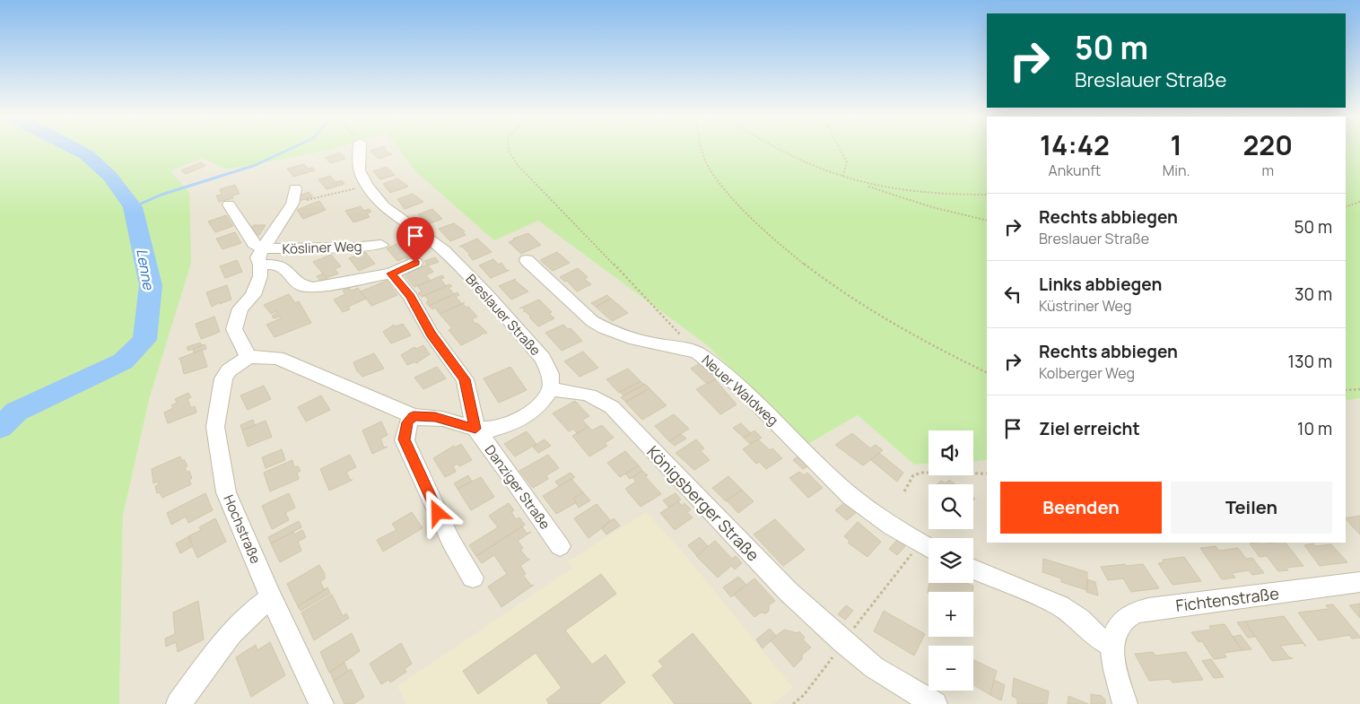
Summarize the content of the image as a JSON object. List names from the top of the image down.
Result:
{
  "streets": {
    "street": [
      "Kösliner Weg",
      "Breslauer Straße",
      "Neuer Waldweg",
      "Danziger Straße",
      "Königsberger Straße",
      "Hochstraße",
      "Fichtenstraße"
    ]
  },
  "crossings": [
    ["Breslauer Straße", "Königsberger Straße"]
  ],
  "water": ["Lenne"],
  "page": {
    "turn": ["50 m", "Breslauer Straße"],
    "eta": [
      "14:42",
      "Ankunft",
      "1",
      "Min.",
      "220",
      "m"
    ],
    "list": [
      {
        "name": "Rechts abbiegen",
        "note": "Breslauer Straße",
        "value": "50 m"
      },
      {
        "name": "Links abbiegen",
        "note": "Küstriner Weg",
        "value": "30 m"
      },
      {
        "name": "Rechts abbiegen",
        "note": "Kolberger Weg",
        "value": "130 m"
      },
      {
        "name": "Ziel erreicht",
        "value": "10 m"
      }
    ],
    "map_buttons": ["+", "−"],
    "buttons": ["Beenden", "Teilen"]
  }
}
